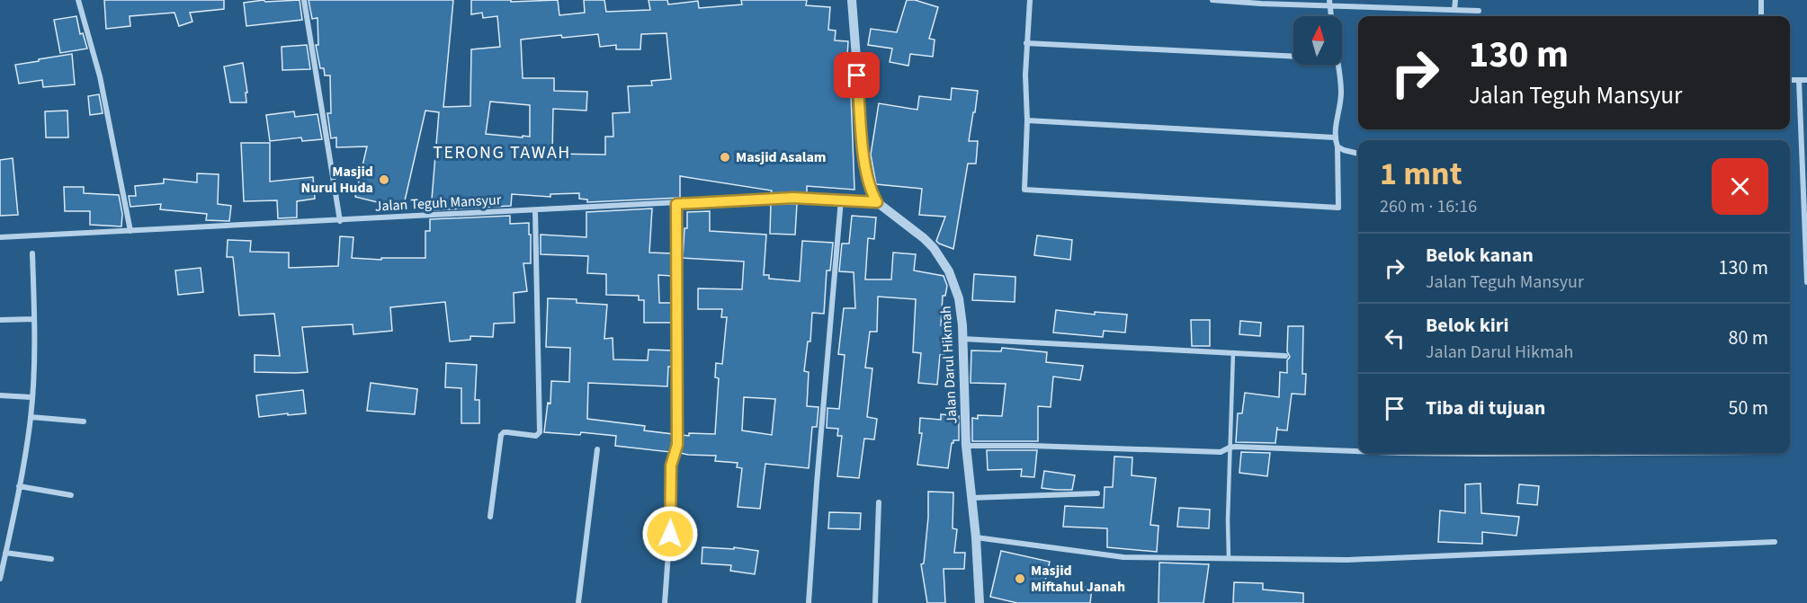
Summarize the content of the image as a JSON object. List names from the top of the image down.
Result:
{
  "streets": {
    "street": ["Jalan Teguh Mansyur", "Jalan Darul Hikmah"]
  },
  "crossings": [
    ["Jalan Teguh Mansyur", "Jalan Darul Hikmah"]
  ],
  "districts": ["TERONG TAWAH"],
  "places": ["Masjid Asalam", "Masjid Nurul Huda", "Masjid Miftahul Janah"],
  "north": "top",
  "page": {
    "turn": ["130 m", "Jalan Teguh Mansyur"],
    "heading": ["1 mnt", "260 m · 16:16"],
    "list": [
      {
        "name": "Belok kanan",
        "note": "Jalan Teguh Mansyur",
        "value": "130 m"
      },
      {
        "name": "Belok kiri",
        "note": "Jalan Darul Hikmah",
        "value": "80 m"
      },
      {
        "name": "Tiba di tujuan",
        "value": "50 m"
      }
    ]
  }
}
